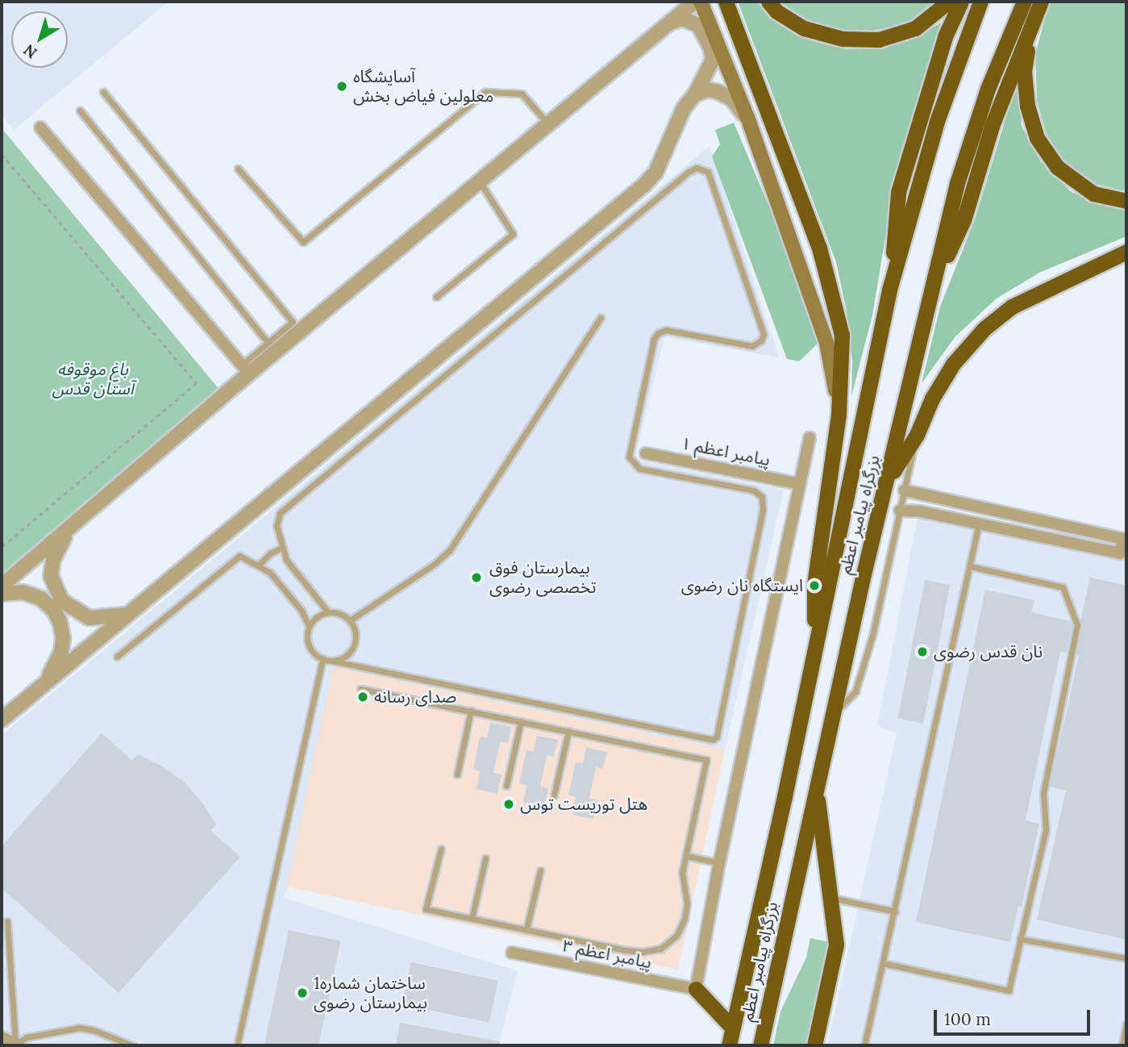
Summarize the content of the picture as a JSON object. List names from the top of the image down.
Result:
{
  "streets": {
    "highway": ["بزرگراه پیامبر اعظم"],
    "street": ["پیامبر اعظم ۱", "پیامبر اعظم ۳"]
  },
  "parks": ["باغ موقوفه آستان قدس"],
  "places": [
    "آسایشگاه معلولین فیاض بخش",
    "بیمارستان فوق تخصصی رضوی",
    "ایستگاه نان رضوی",
    "نان قدس رضوی",
    "صدای رسانه",
    "هتل توریست توس",
    "ساختمان شماره1 بیمارستان رضوی"
  ],
  "scale_bar": "100 m",
  "north": "bottom left"
}
